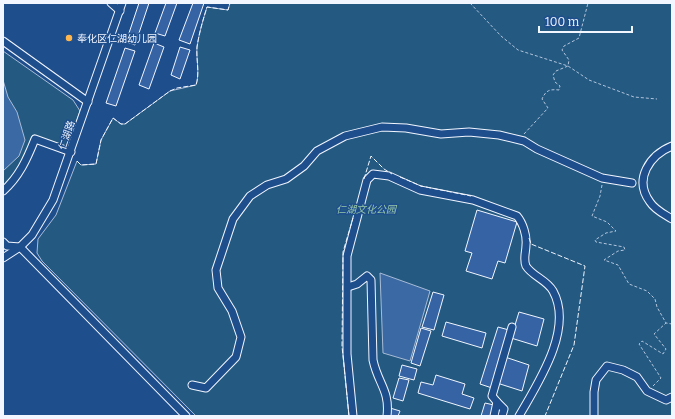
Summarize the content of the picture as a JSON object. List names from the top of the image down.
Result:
{
  "streets": {
    "street": ["仁湖路"]
  },
  "parks": ["仁湖文化公园"],
  "places": ["奉化区仁湖幼儿园"],
  "scale_bar": "100 m"
}
